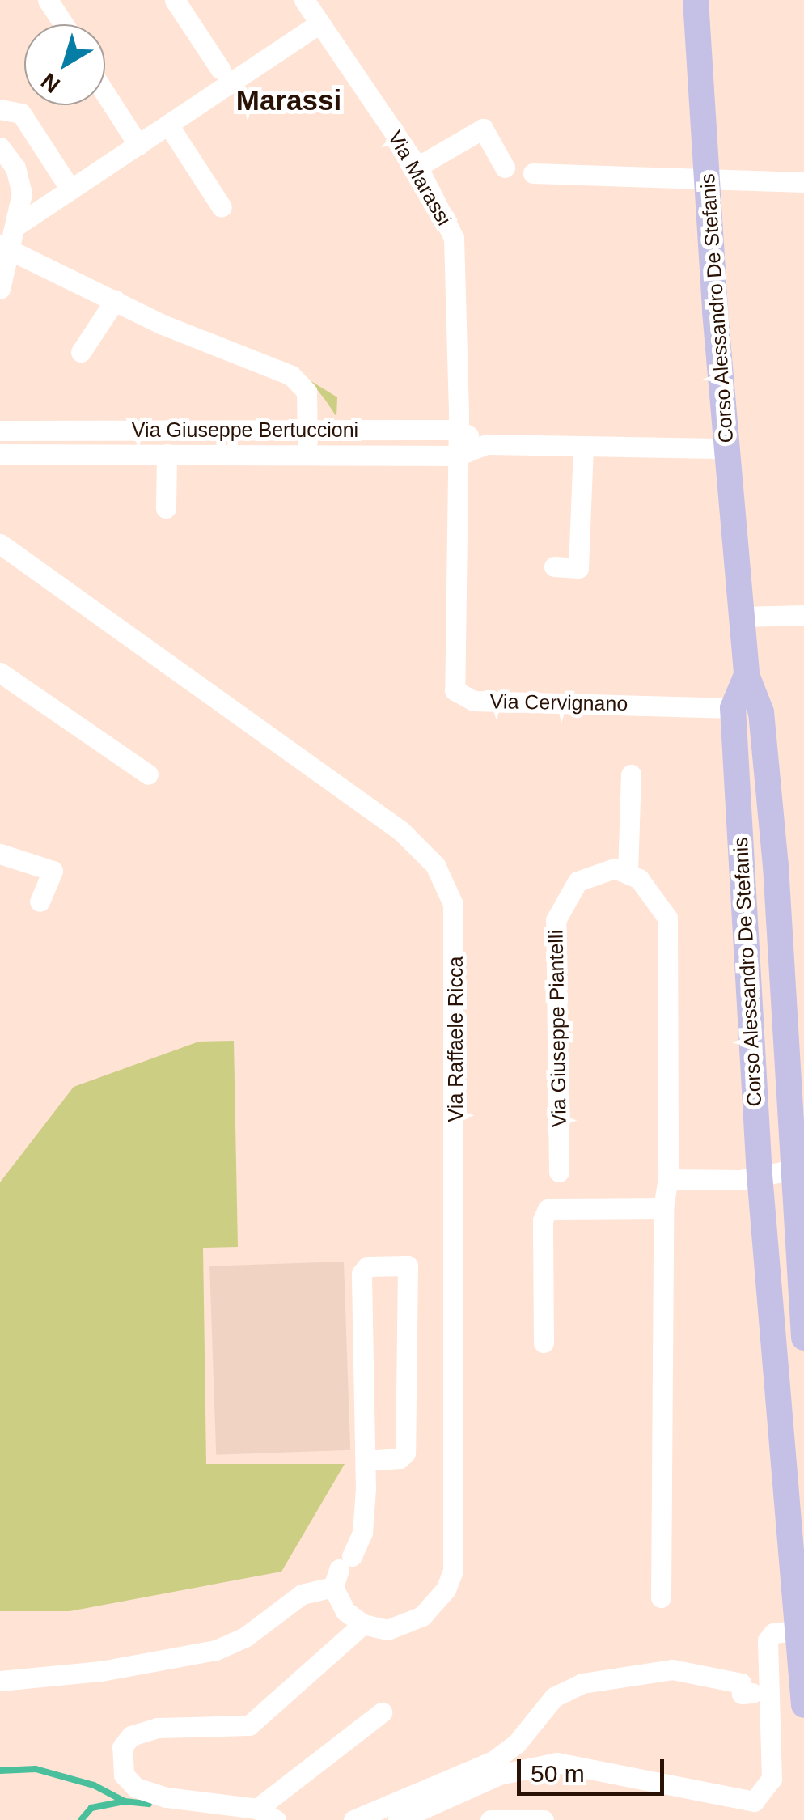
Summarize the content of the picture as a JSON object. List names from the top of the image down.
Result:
{
  "streets": {
    "main road": ["Corso Alessandro De Stefanis"],
    "street": [
      "Via Marassi",
      "Via Giuseppe Bertuccioni",
      "Via Cervignano",
      "Via Giuseppe Piantelli",
      "Via Raffaele Ricca"
    ]
  },
  "crossings": [
    ["Via Marassi", "Via Giuseppe Bertuccioni"],
    ["Via Marassi", "Via Cervignano"],
    ["Corso Alessandro De Stefanis", "Via Giuseppe Bertuccioni"],
    ["Corso Alessandro De Stefanis", "Via Cervignano"],
    ["Via Giuseppe Bertuccioni", "Via Cervignano"]
  ],
  "districts": ["Marassi"],
  "scale_bar": "50 m",
  "north": "bottom left"
}
